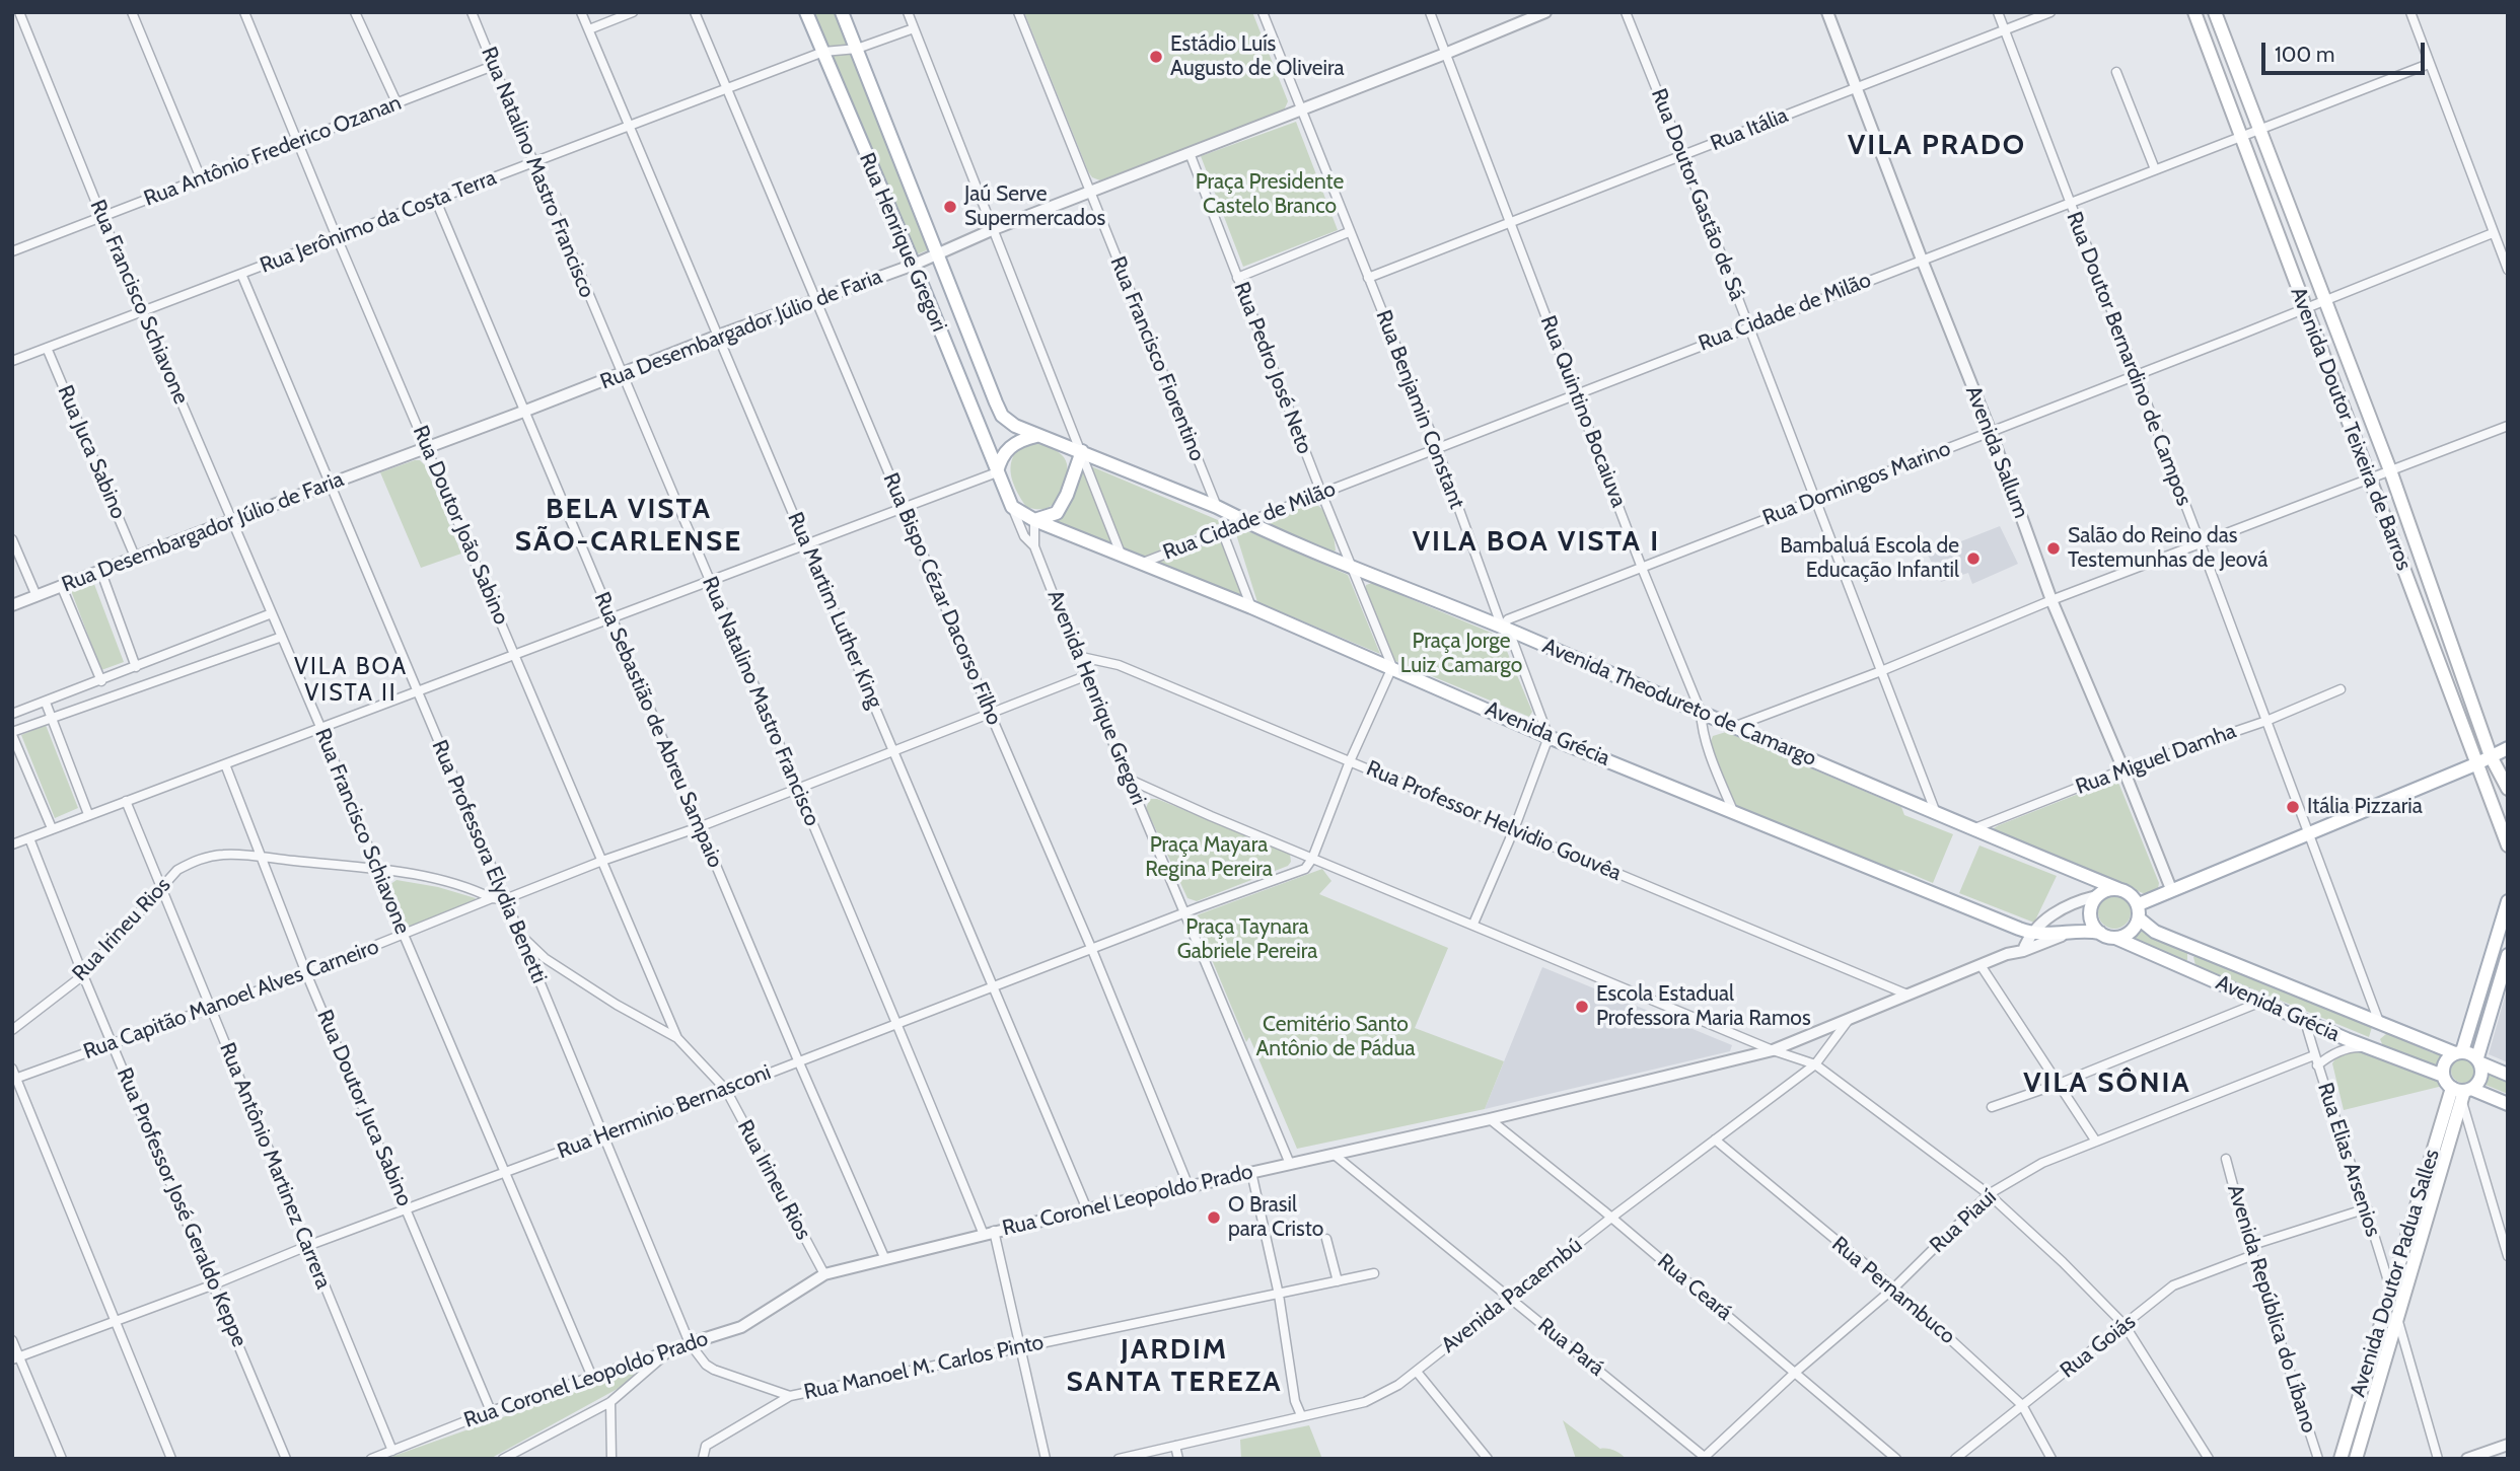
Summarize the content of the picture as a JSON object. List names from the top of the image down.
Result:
{
  "streets": {
    "main road": [
      "Rua Henrique Gregori",
      "Avenida Doutor Teixeira de Barros",
      "Avenida Theodureto de Camargo",
      "Avenida Grécia",
      "Rua Coronel Leopoldo Prado",
      "Avenida Doutor Padua Salles"
    ],
    "street": [
      "Rua Itália",
      "Rua Antônio Frederico Ozanan",
      "Rua Natalino Mastro Francisco",
      "Rua Doutor Gastão de Sá",
      "Rua Jerônimo da Costa Terra",
      "Rua Francisco Schiavone",
      "Rua Cidade de Milão",
      "Rua Desembargador Júlio de Faria",
      "Rua Francisco Fiorentino",
      "Rua Doutor Bernardino de Campos",
      "Rua Pedro José Neto",
      "Rua Benjamin Constant",
      "Rua Quintino Bocaiuva",
      "Rua Juca Sabino",
      "Avenida Sallum",
      "Rua Domingos Marino",
      "Rua Doutor João Sabino",
      "Rua Bispo Cézar Dacorso Filho",
      "Rua Martim Luther King",
      "Avenida Henrique Gregori",
      "Rua Sebastião de Abreu Sampaio",
      "Rua Miguel Damha",
      "Rua Professor Helvidio Gouvêa",
      "Rua Professora Elydia Benetti",
      "Rua Irineu Rios",
      "Rua Capitão Manoel Alves Carneiro",
      "Rua Doutor Juca Sabino",
      "Rua Herminio Bernasconi",
      "Rua Elias Arsenios",
      "Rua Antônio Martinez Carrera",
      "Rua Professor José Geraldo Keppe",
      "Rua Piauí",
      "Rua Ceará",
      "Rua Pernambuco",
      "Avenida Pacaembú",
      "Avenida República do Líbano",
      "Rua Goiás",
      "Rua Pará",
      "Rua Manoel M. Carlos Pinto"
    ]
  },
  "crossings": [
    ["Rua Itália", "Rua Doutor Gastão de Sá"],
    ["Rua Itália", "Rua Doutor Bernardino de Campos"],
    ["Rua Itália", "Rua Benjamin Constant"],
    ["Rua Itália", "Rua Quintino Bocaiuva"],
    ["Rua Itália", "Avenida Sallum"],
    ["Rua Antônio Frederico Ozanan", "Rua Natalino Mastro Francisco"],
    ["Rua Antônio Frederico Ozanan", "Rua Francisco Schiavone"],
    ["Rua Antônio Frederico Ozanan", "Rua Doutor João Sabino"],
    ["Rua Natalino Mastro Francisco", "Rua Jerônimo da Costa Terra"],
    ["Rua Natalino Mastro Francisco", "Rua Desembargador Júlio de Faria"],
    ["Rua Natalino Mastro Francisco", "Rua Capitão Manoel Alves Carneiro"],
    ["Rua Natalino Mastro Francisco", "Rua Herminio Bernasconi"],
    ["Rua Natalino Mastro Francisco", "Rua Coronel Leopoldo Prado"],
    ["Rua Natalino Mastro Francisco", "Rua Manoel M. Carlos Pinto"],
    ["Rua Doutor Gastão de Sá", "Rua Cidade de Milão"],
    ["Rua Doutor Gastão de Sá", "Rua Domingos Marino"],
    ["Rua Doutor Gastão de Sá", "Avenida Theodureto de Camargo"],
    ["Rua Jerônimo da Costa Terra", "Rua Henrique Gregori"],
    ["Rua Jerônimo da Costa Terra", "Rua Francisco Schiavone"],
    ["Rua Jerônimo da Costa Terra", "Rua Juca Sabino"],
    ["Rua Jerônimo da Costa Terra", "Rua Doutor João Sabino"],
    ["Rua Jerônimo da Costa Terra", "Rua Bispo Cézar Dacorso Filho"],
    ["Rua Jerônimo da Costa Terra", "Rua Martim Luther King"],
    ["Rua Jerônimo da Costa Terra", "Rua Sebastião de Abreu Sampaio"],
    ["Rua Jerônimo da Costa Terra", "Rua Professora Elydia Benetti"],
    ["Rua Henrique Gregori", "Rua Desembargador Júlio de Faria"],
    ["Rua Henrique Gregori", "Avenida Theodureto de Camargo"],
    ["Rua Henrique Gregori", "Avenida Grécia"],
    ["Rua Francisco Schiavone", "Rua Desembargador Júlio de Faria"],
    ["Rua Francisco Schiavone", "Rua Irineu Rios"],
    ["Rua Francisco Schiavone", "Rua Capitão Manoel Alves Carneiro"],
    ["Rua Francisco Schiavone", "Rua Herminio Bernasconi"],
    ["Rua Francisco Schiavone", "Rua Coronel Leopoldo Prado"],
    ["Rua Cidade de Milão", "Rua Doutor Bernardino de Campos"],
    ["Rua Cidade de Milão", "Rua Pedro José Neto"],
    ["Rua Cidade de Milão", "Rua Benjamin Constant"],
    ["Rua Cidade de Milão", "Rua Quintino Bocaiuva"],
    ["Rua Cidade de Milão", "Avenida Doutor Teixeira de Barros"],
    ["Rua Cidade de Milão", "Avenida Sallum"],
    ["Rua Cidade de Milão", "Avenida Theodureto de Camargo"],
    ["Rua Cidade de Milão", "Avenida Grécia"],
    ["Rua Desembargador Júlio de Faria", "Rua Francisco Fiorentino"],
    ["Rua Desembargador Júlio de Faria", "Rua Pedro José Neto"],
    ["Rua Desembargador Júlio de Faria", "Rua Benjamin Constant"],
    ["Rua Desembargador Júlio de Faria", "Rua Quintino Bocaiuva"],
    ["Rua Desembargador Júlio de Faria", "Rua Juca Sabino"],
    ["Rua Desembargador Júlio de Faria", "Rua Doutor João Sabino"],
    ["Rua Desembargador Júlio de Faria", "Rua Bispo Cézar Dacorso Filho"],
    ["Rua Desembargador Júlio de Faria", "Rua Martim Luther King"],
    ["Rua Desembargador Júlio de Faria", "Rua Sebastião de Abreu Sampaio"],
    ["Rua Desembargador Júlio de Faria", "Rua Professora Elydia Benetti"],
    ["Rua Francisco Fiorentino", "Avenida Theodureto de Camargo"],
    ["Rua Doutor Bernardino de Campos", "Rua Domingos Marino"],
    ["Rua Doutor Bernardino de Campos", "Avenida Grécia"],
    ["Rua Doutor Bernardino de Campos", "Rua Miguel Damha"],
    ["Rua Pedro José Neto", "Avenida Theodureto de Camargo"],
    ["Rua Pedro José Neto", "Avenida Grécia"],
    ["Rua Benjamin Constant", "Rua Domingos Marino"],
    ["Rua Benjamin Constant", "Avenida Theodureto de Camargo"],
    ["Rua Benjamin Constant", "Avenida Grécia"],
    ["Rua Quintino Bocaiuva", "Rua Domingos Marino"],
    ["Rua Quintino Bocaiuva", "Avenida Theodureto de Camargo"],
    ["Rua Quintino Bocaiuva", "Avenida Grécia"],
    ["Avenida Doutor Teixeira de Barros", "Rua Domingos Marino"],
    ["Avenida Sallum", "Rua Domingos Marino"],
    ["Avenida Sallum", "Rua Miguel Damha"],
    ["Rua Domingos Marino", "Avenida Theodureto de Camargo"],
    ["Rua Doutor João Sabino", "Rua Irineu Rios"],
    ["Rua Doutor João Sabino", "Rua Capitão Manoel Alves Carneiro"],
    ["Rua Bispo Cézar Dacorso Filho", "Rua Capitão Manoel Alves Carneiro"],
    ["Rua Bispo Cézar Dacorso Filho", "Rua Herminio Bernasconi"],
    ["Rua Bispo Cézar Dacorso Filho", "Rua Coronel Leopoldo Prado"],
    ["Rua Martim Luther King", "Rua Capitão Manoel Alves Carneiro"],
    ["Rua Martim Luther King", "Rua Herminio Bernasconi"],
    ["Rua Martim Luther King", "Rua Coronel Leopoldo Prado"],
    ["Avenida Henrique Gregori", "Rua Professor Helvidio Gouvêa"],
    ["Avenida Henrique Gregori", "Rua Capitão Manoel Alves Carneiro"],
    ["Avenida Henrique Gregori", "Rua Herminio Bernasconi"],
    ["Avenida Henrique Gregori", "Rua Coronel Leopoldo Prado"],
    ["Avenida Theodureto de Camargo", "Avenida Grécia"],
    ["Avenida Theodureto de Camargo", "Rua Miguel Damha"],
    ["Avenida Theodureto de Camargo", "Rua Coronel Leopoldo Prado"],
    ["Rua Sebastião de Abreu Sampaio", "Rua Capitão Manoel Alves Carneiro"],
    ["Rua Sebastião de Abreu Sampaio", "Rua Herminio Bernasconi"],
    ["Rua Sebastião de Abreu Sampaio", "Rua Coronel Leopoldo Prado"],
    ["Avenida Grécia", "Rua Elias Arsenios"],
    ["Avenida Grécia", "Rua Coronel Leopoldo Prado"],
    ["Avenida Grécia", "Avenida Doutor Padua Salles"],
    ["Rua Professor Helvidio Gouvêa", "Rua Coronel Leopoldo Prado"],
    ["Rua Professora Elydia Benetti", "Rua Irineu Rios"],
    ["Rua Professora Elydia Benetti", "Rua Capitão Manoel Alves Carneiro"],
    ["Rua Professora Elydia Benetti", "Rua Herminio Bernasconi"],
    ["Rua Professora Elydia Benetti", "Rua Coronel Leopoldo Prado"],
    ["Rua Professora Elydia Benetti", "Rua Manoel M. Carlos Pinto"],
    ["Rua Irineu Rios", "Rua Capitão Manoel Alves Carneiro"],
    ["Rua Irineu Rios", "Rua Doutor Juca Sabino"],
    ["Rua Irineu Rios", "Rua Herminio Bernasconi"],
    ["Rua Irineu Rios", "Rua Antônio Martinez Carrera"],
    ["Rua Irineu Rios", "Rua Coronel Leopoldo Prado"],
    ["Rua Irineu Rios", "Rua Professor José Geraldo Keppe"],
    ["Rua Capitão Manoel Alves Carneiro", "Rua Doutor Juca Sabino"],
    ["Rua Capitão Manoel Alves Carneiro", "Rua Antônio Martinez Carrera"],
    ["Rua Capitão Manoel Alves Carneiro", "Rua Professor José Geraldo Keppe"],
    ["Rua Doutor Juca Sabino", "Rua Herminio Bernasconi"],
    ["Rua Doutor Juca Sabino", "Rua Coronel Leopoldo Prado"],
    ["Rua Herminio Bernasconi", "Rua Antônio Martinez Carrera"],
    ["Rua Herminio Bernasconi", "Rua Professor José Geraldo Keppe"],
    ["Rua Elias Arsenios", "Rua Piauí"],
    ["Rua Elias Arsenios", "Avenida Doutor Padua Salles"],
    ["Rua Antônio Martinez Carrera", "Rua Coronel Leopoldo Prado"],
    ["Rua Coronel Leopoldo Prado", "Rua Ceará"],
    ["Rua Coronel Leopoldo Prado", "Avenida Pacaembú"],
    ["Rua Coronel Leopoldo Prado", "Rua Pará"],
    ["Rua Piauí", "Rua Ceará"],
    ["Rua Piauí", "Rua Pernambuco"],
    ["Rua Piauí", "Rua Pará"],
    ["Rua Ceará", "Avenida Pacaembú"],
    ["Rua Pernambuco", "Avenida Pacaembú"],
    ["Rua Pernambuco", "Rua Goiás"],
    ["Avenida Pacaembú", "Rua Pará"],
    ["Avenida República do Líbano", "Rua Goiás"]
  ],
  "districts": [
    "VILA PRADO",
    "BELA VISTA SÃO-CARLENSE",
    "VILA BOA VISTA I",
    "VILA BOA VISTA II",
    "VILA SÔNIA",
    "JARDIM SANTA TEREZA"
  ],
  "parks": [
    "Praça Presidente Castelo Branco",
    "Praça Jorge Luiz Camargo",
    "Praça Mayara Regina Pereira",
    "Praça Taynara Gabriele Pereira",
    "Cemitério Santo Antônio de Pádua"
  ],
  "places": [
    "Estádio Luís Augusto de Oliveira",
    "Jaú Serve Supermercados",
    "Salão do Reino das Testemunhas de Jeová",
    "Bambaluá Escola de Educação Infantil",
    "Itália Pizzaria",
    "Escola Estadual Professora Maria Ramos",
    "O Brasil para Cristo"
  ],
  "scale_bar": "100 m"
}
